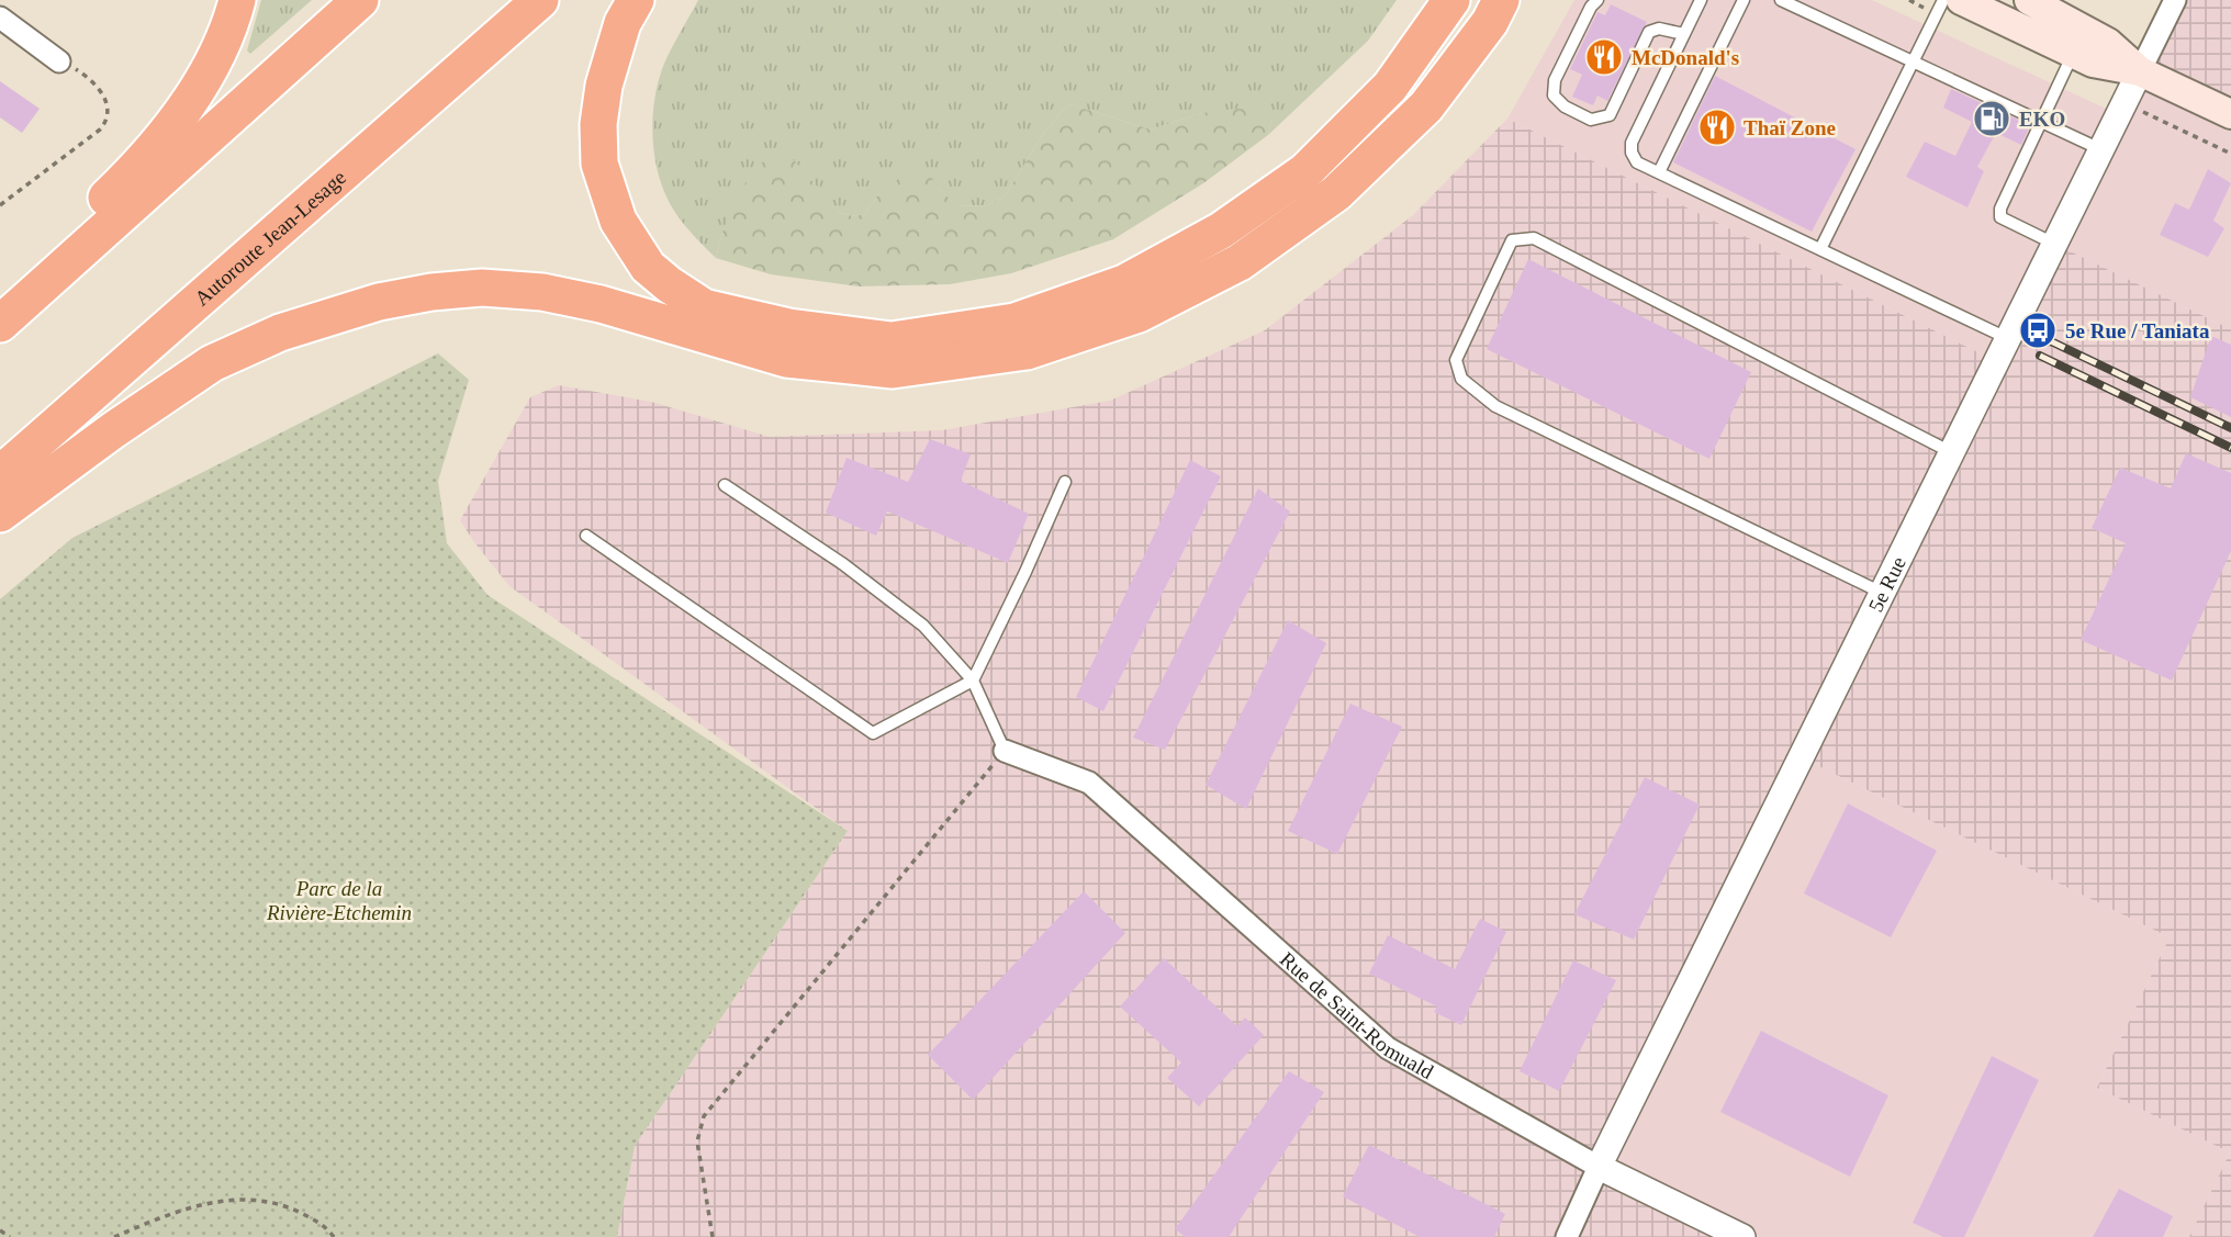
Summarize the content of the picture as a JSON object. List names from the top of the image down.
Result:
{
  "streets": {
    "highway": ["Autoroute Jean-Lesage"],
    "street": ["5e Rue", "Rue de Saint-Romuald"]
  },
  "crossings": [
    ["5e Rue", "Rue de Saint-Romuald"]
  ],
  "parks": ["Parc de la Rivière-Etchemin"],
  "places": {
    "restaurant": ["McDonald's", "Thaï Zone"],
    "fuel station": ["EKO"],
    "bus stop": ["5e Rue / Taniata"]
  }
}
